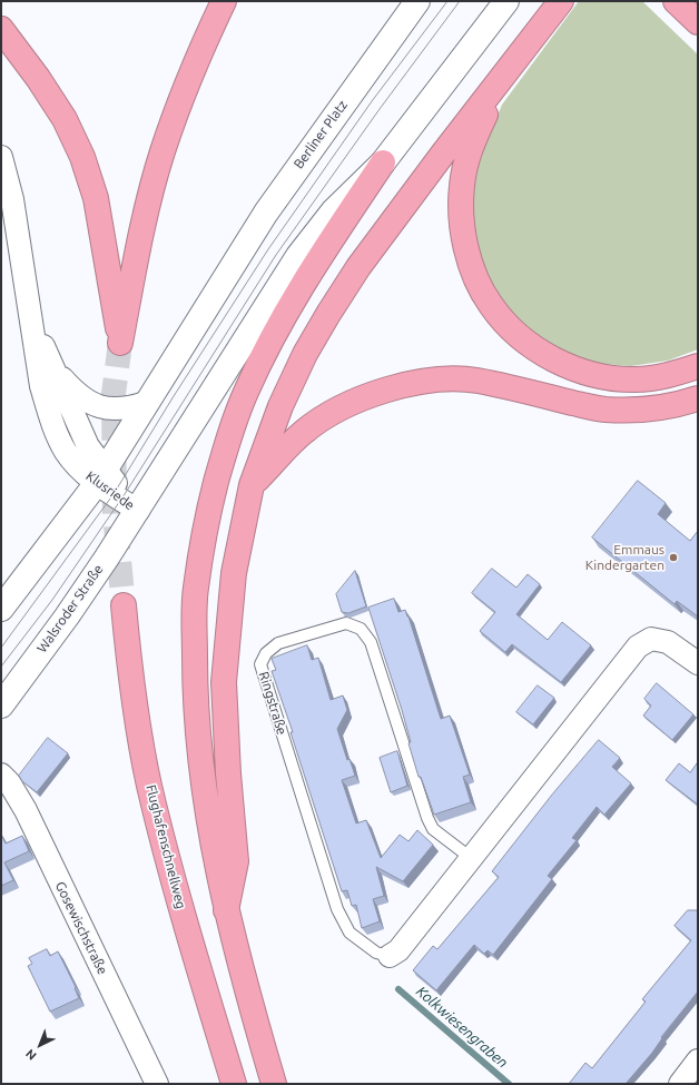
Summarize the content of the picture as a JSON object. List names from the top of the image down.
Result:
{
  "streets": {
    "highway": ["Flughafenschnellweg"],
    "main road": ["Berliner Platz", "Walsroder Straße"],
    "street": ["Klusriede", "Ringstraße", "Gosewischstraße"]
  },
  "crossings": [
    ["Berliner Platz", "Klusriede"],
    ["Klusriede", "Walsroder Straße"]
  ],
  "water": ["Kolkwiesengraben"],
  "places": ["Emmaus Kindergarten"],
  "north": "bottom left"
}
